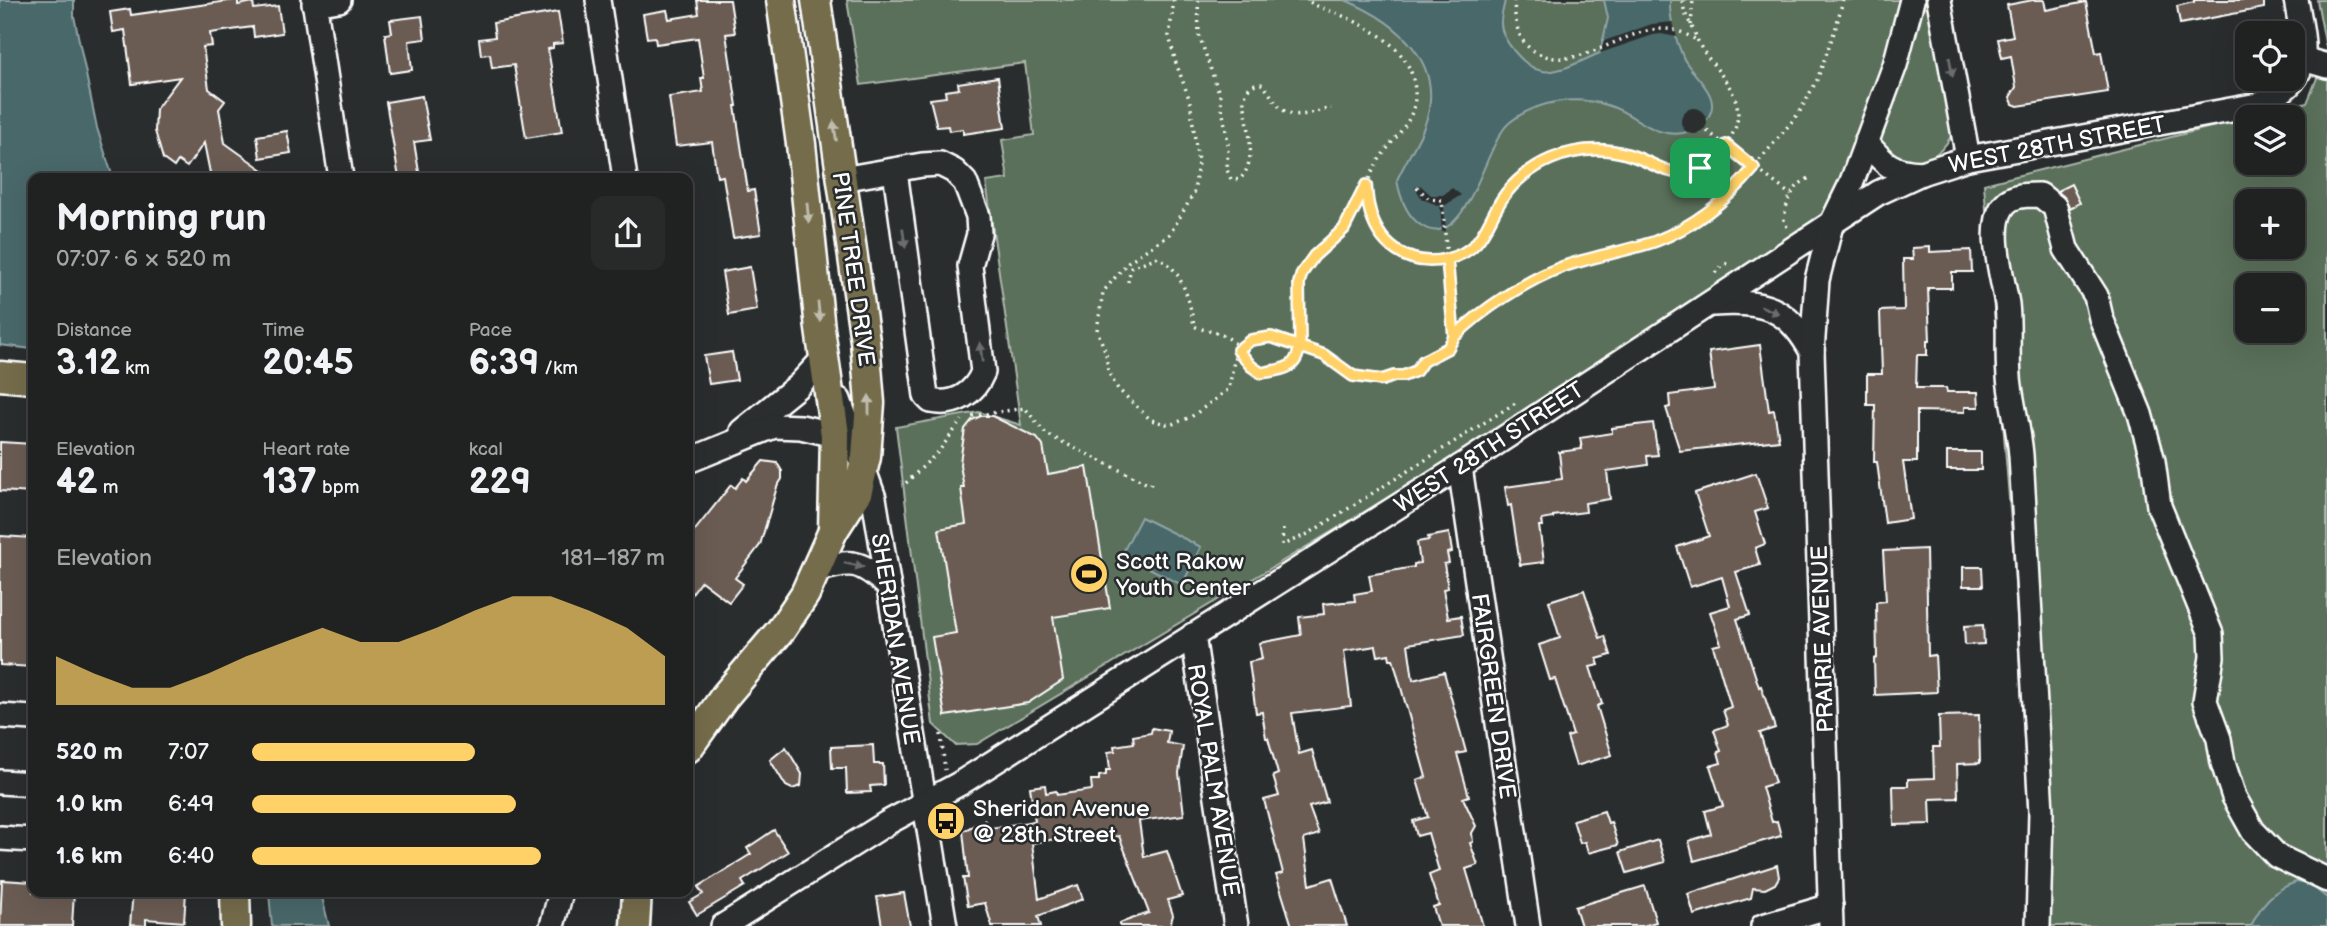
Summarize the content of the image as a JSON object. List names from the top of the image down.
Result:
{
  "streets": {
    "main road": ["PINE TREE DRIVE"],
    "street": [
      "WEST 28TH STREET",
      "SHERIDAN AVENUE",
      "PRAIRIE AVENUE",
      "FAIRGREEN DRIVE",
      "ROYAL PALM AVENUE"
    ]
  },
  "crossings": [
    ["WEST 28TH STREET", "SHERIDAN AVENUE"],
    ["WEST 28TH STREET", "PRAIRIE AVENUE"],
    ["WEST 28TH STREET", "FAIRGREEN DRIVE"],
    ["WEST 28TH STREET", "ROYAL PALM AVENUE"],
    ["PINE TREE DRIVE", "SHERIDAN AVENUE"]
  ],
  "places": {
    "sports": ["Scott Rakow Youth Center"],
    "bus stop": ["Sheridan Avenue @ 28th Street"]
  },
  "page": {
    "map_buttons": ["+", "−"],
    "heading": ["Morning run", "07:07 · 6 × 520 m"],
    "stats": [
      ["Distance", "3.12 km"],
      ["Time", "20:45"],
      ["Pace", "6:39 /km"],
      ["Elevation", "42 m"],
      ["Heart rate", "137 bpm"],
      ["kcal", "229"]
    ],
    "chart": ["Elevation", "181–187 m"],
    "list": [
      {
        "name": "520 m",
        "note": "7:07"
      },
      {
        "name": "1.0 km",
        "note": "6:49"
      },
      {
        "name": "1.6 km",
        "note": "6:40"
      }
    ]
  }
}
